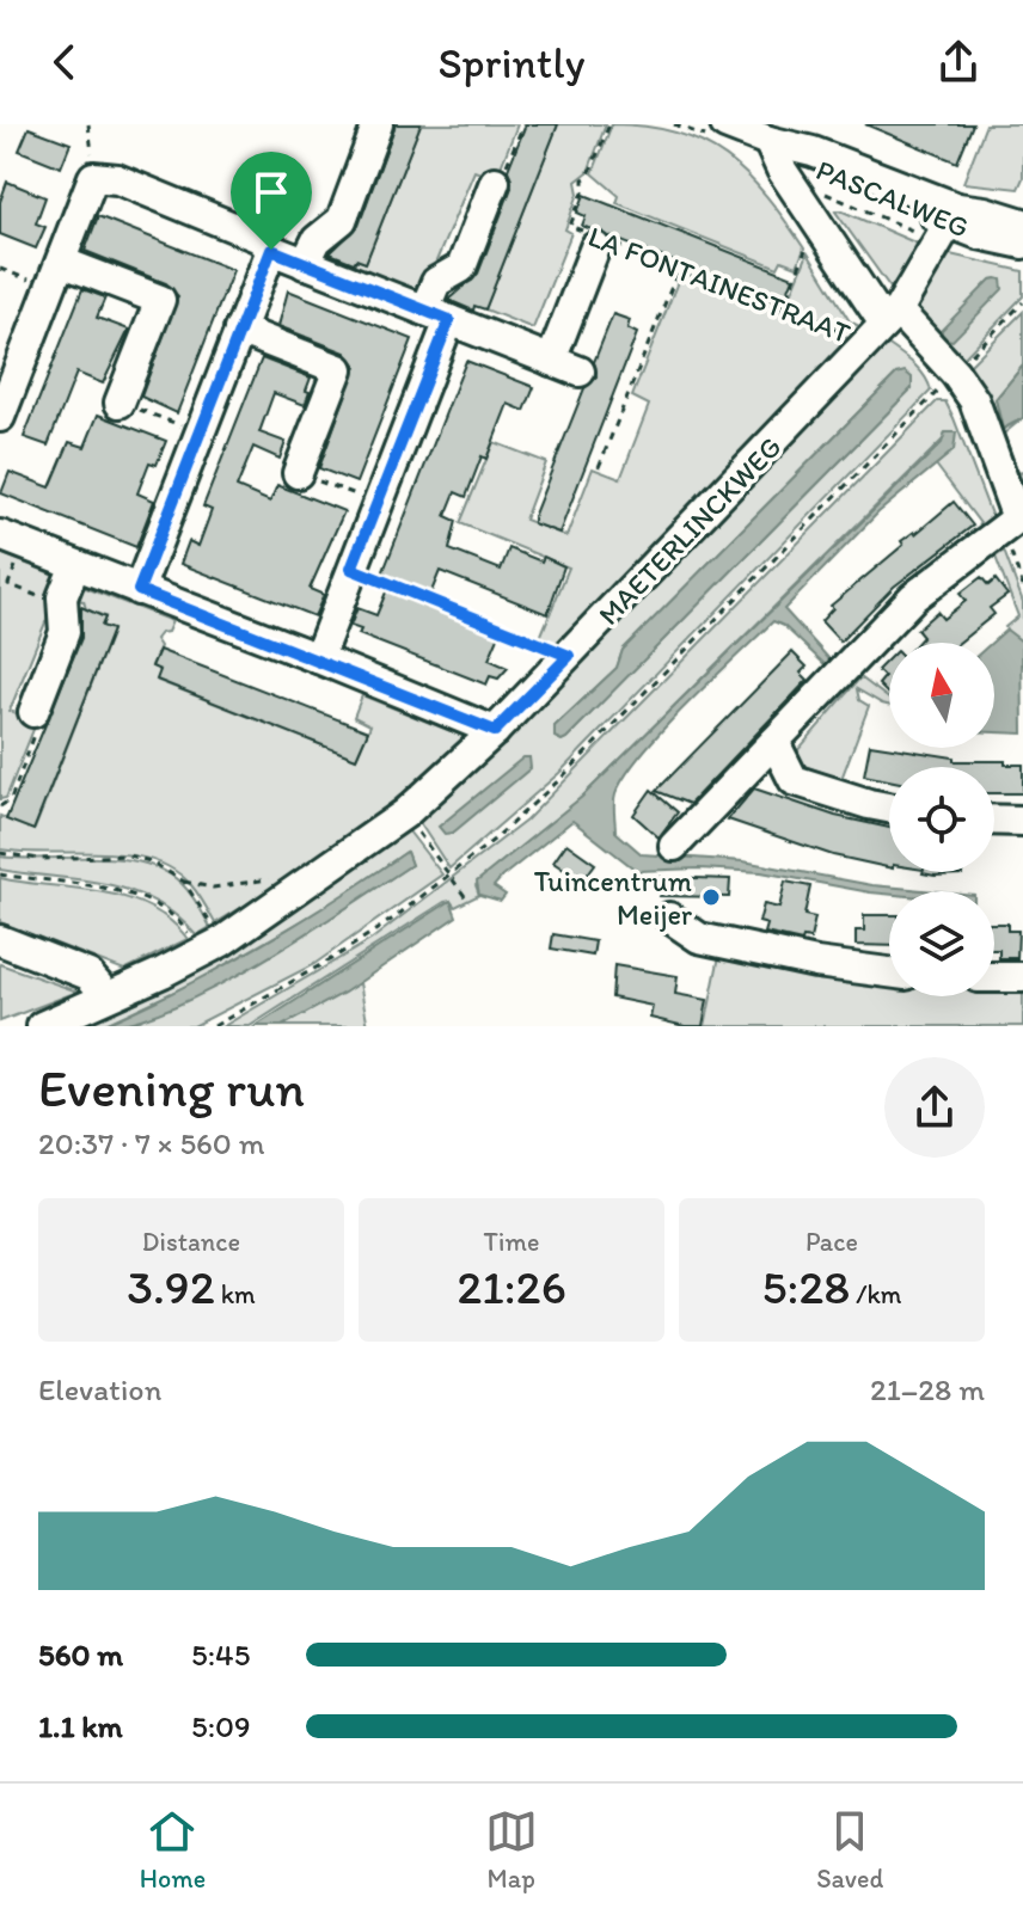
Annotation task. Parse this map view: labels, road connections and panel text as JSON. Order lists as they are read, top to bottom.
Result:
{
  "streets": {
    "street": ["PASCALWEG", "LA FONTAINESTRAAT", "MAETERLINCKWEG"]
  },
  "crossings": [
    ["PASCALWEG", "LA FONTAINESTRAAT"],
    ["PASCALWEG", "MAETERLINCKWEG"],
    ["LA FONTAINESTRAAT", "MAETERLINCKWEG"]
  ],
  "places": ["Tuincentrum Meijer"],
  "north": "top",
  "page": {
    "header": "Sprintly",
    "heading": ["Evening run", "20:37 · 7 × 560 m"],
    "stats": [
      ["Distance", "3.92 km"],
      ["Time", "21:26"],
      ["Pace", "5:28 /km"]
    ],
    "chart": ["Elevation", "21–28 m"],
    "list": [
      {
        "name": "560 m",
        "note": "5:45"
      },
      {
        "name": "1.1 km",
        "note": "5:09"
      }
    ],
    "tabs": ["Home", "Map", "Saved"]
  }
}
